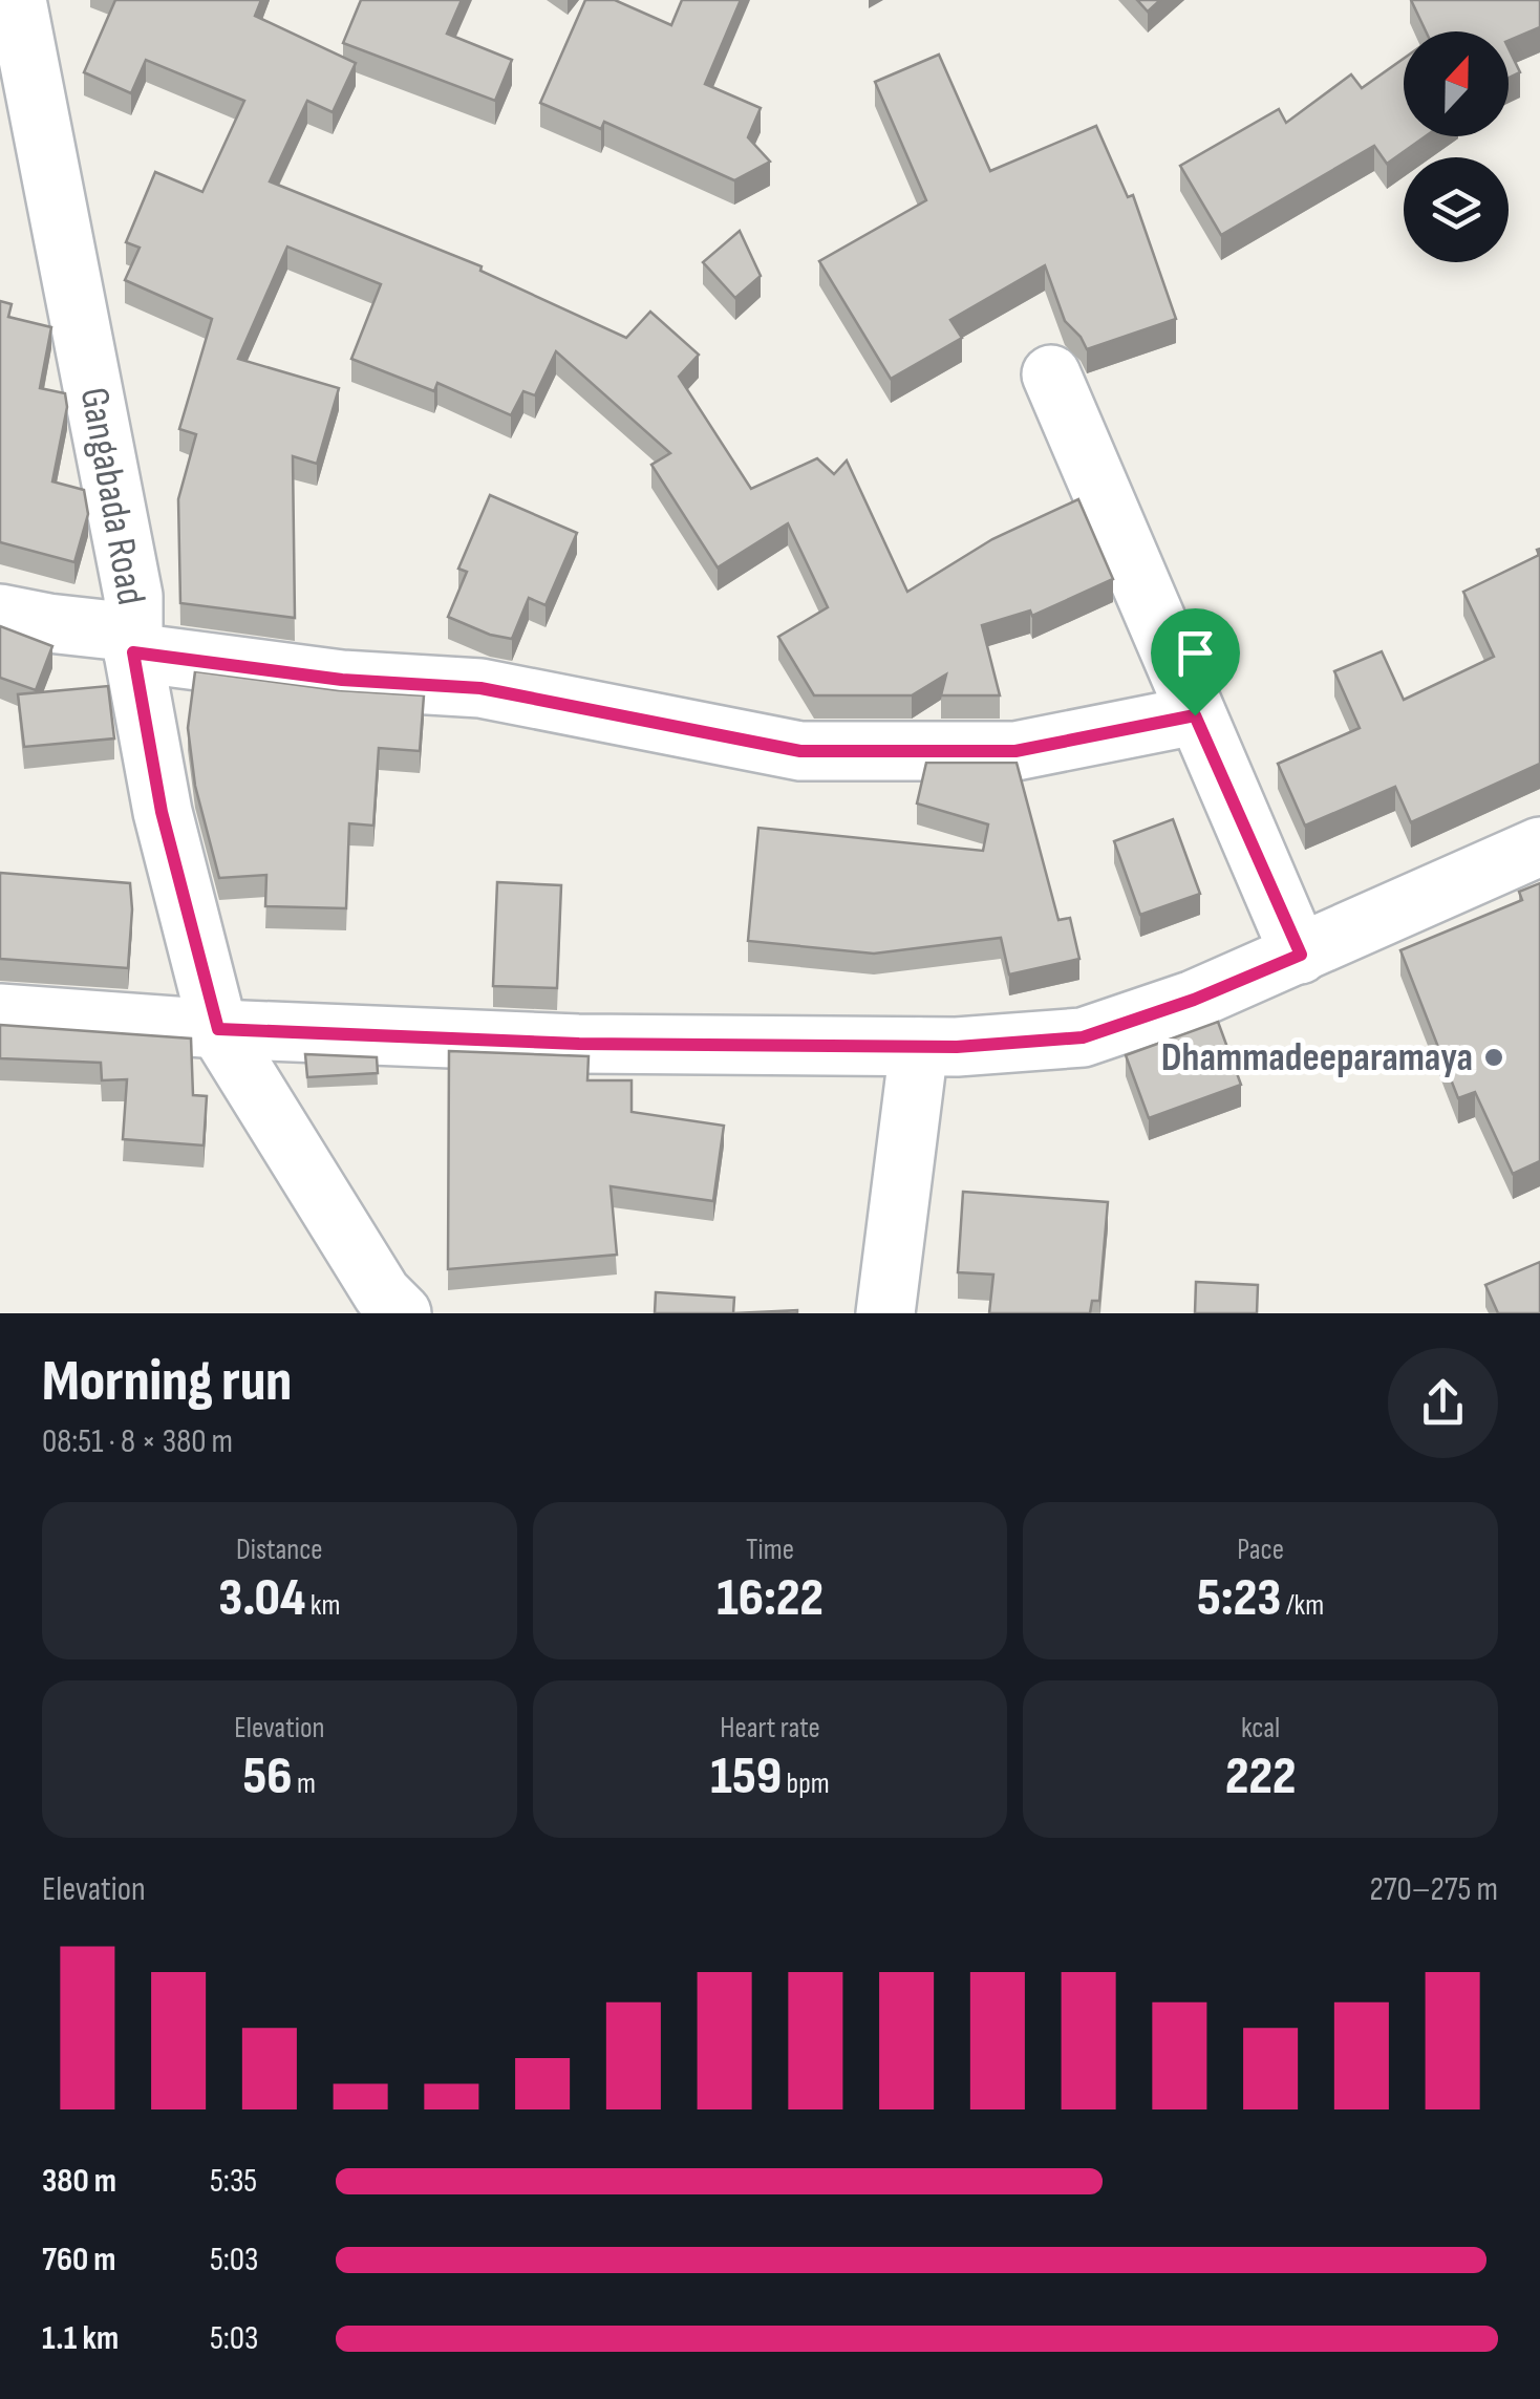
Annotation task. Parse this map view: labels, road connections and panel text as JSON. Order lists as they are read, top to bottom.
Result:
{
  "streets": {
    "street": ["Gangabada Road"]
  },
  "places": ["Dhammadeeparamaya"],
  "north": "top",
  "page": {
    "heading": ["Morning run", "08:51 · 8 × 380 m"],
    "stats": [
      ["Distance", "3.04 km"],
      ["Time", "16:22"],
      ["Pace", "5:23 /km"],
      ["Elevation", "56 m"],
      ["Heart rate", "159 bpm"],
      ["kcal", "222"]
    ],
    "chart": ["Elevation", "270–275 m"],
    "list": [
      {
        "name": "380 m",
        "note": "5:35"
      },
      {
        "name": "760 m",
        "note": "5:03"
      },
      {
        "name": "1.1 km",
        "note": "5:03"
      }
    ]
  }
}
